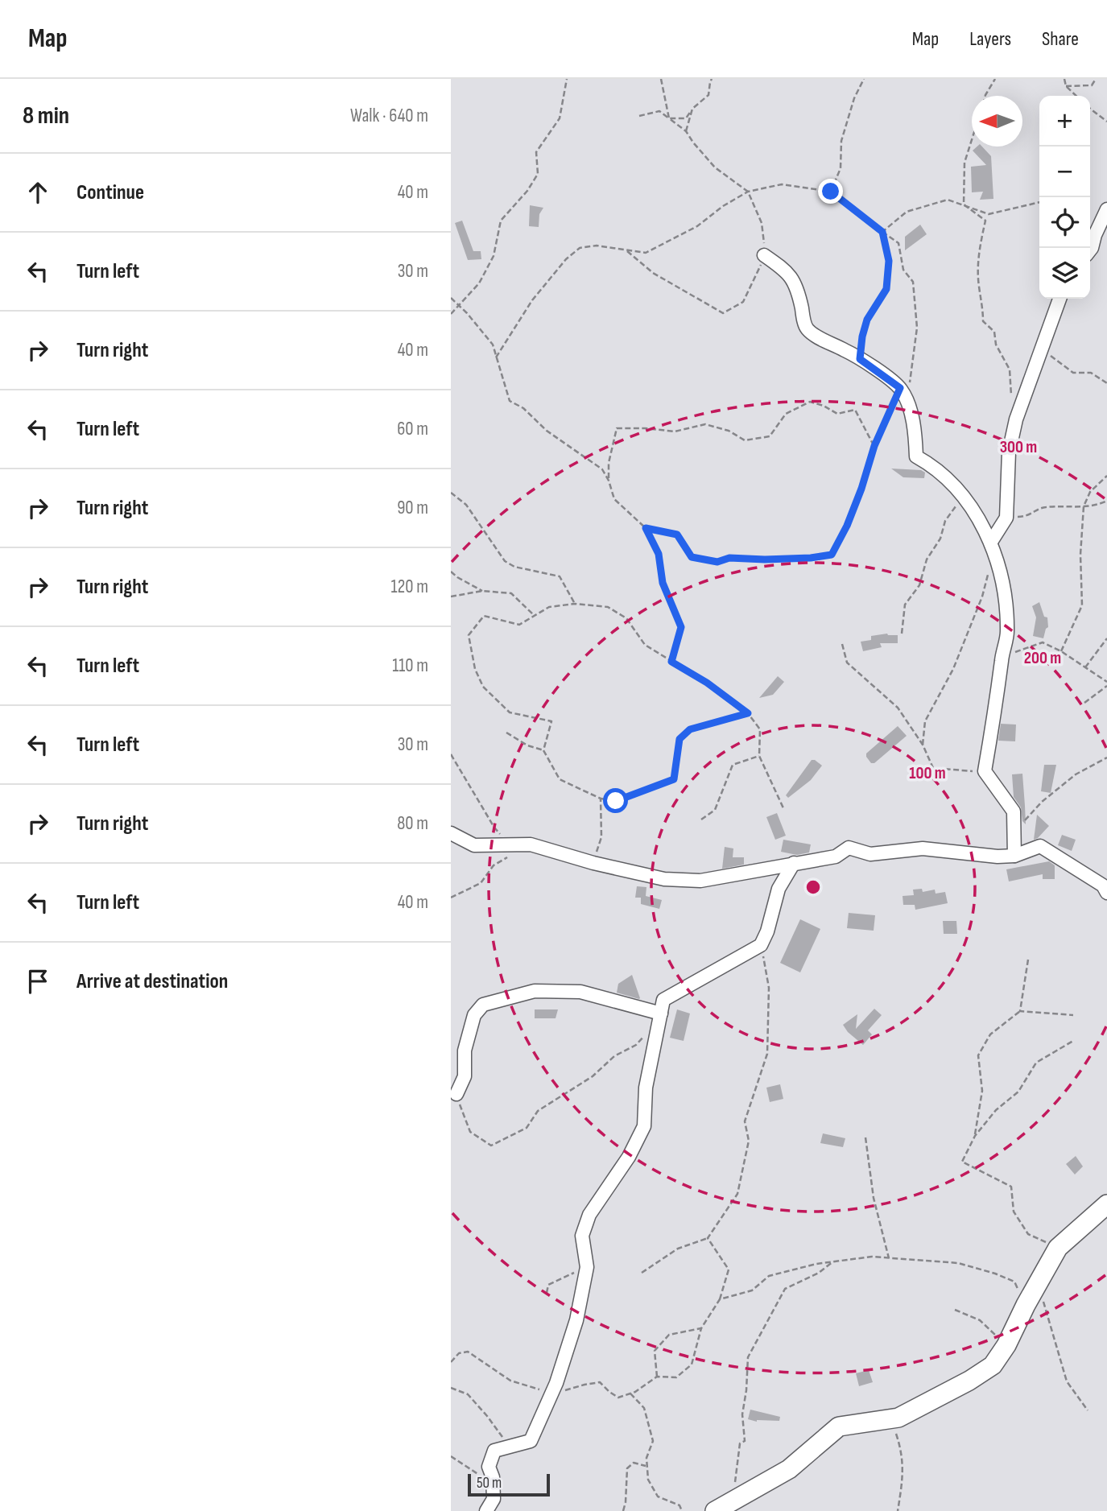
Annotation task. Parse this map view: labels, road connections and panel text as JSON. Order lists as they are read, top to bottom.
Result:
{
  "scale_bar": "50 m",
  "north": "left",
  "page": {
    "header": "Map",
    "nav": ["Map", "Layers", "Share"],
    "heading": ["8 min", "Walk · 640 m"],
    "map_buttons": ["+", "−"],
    "list": [
      ["Continue", "40 m"],
      ["Turn left", "30 m"],
      ["Turn right", "40 m"],
      ["Turn left", "60 m"],
      ["Turn right", "90 m"],
      ["Turn right", "120 m"],
      ["Turn left", "110 m"],
      ["Turn left", "30 m"],
      ["Turn right", "80 m"],
      ["Turn left", "40 m"],
      "Arrive at destination"
    ],
    "scale": "50 m"
  },
  "rings": ["300 m", "200 m", "100 m"]
}
